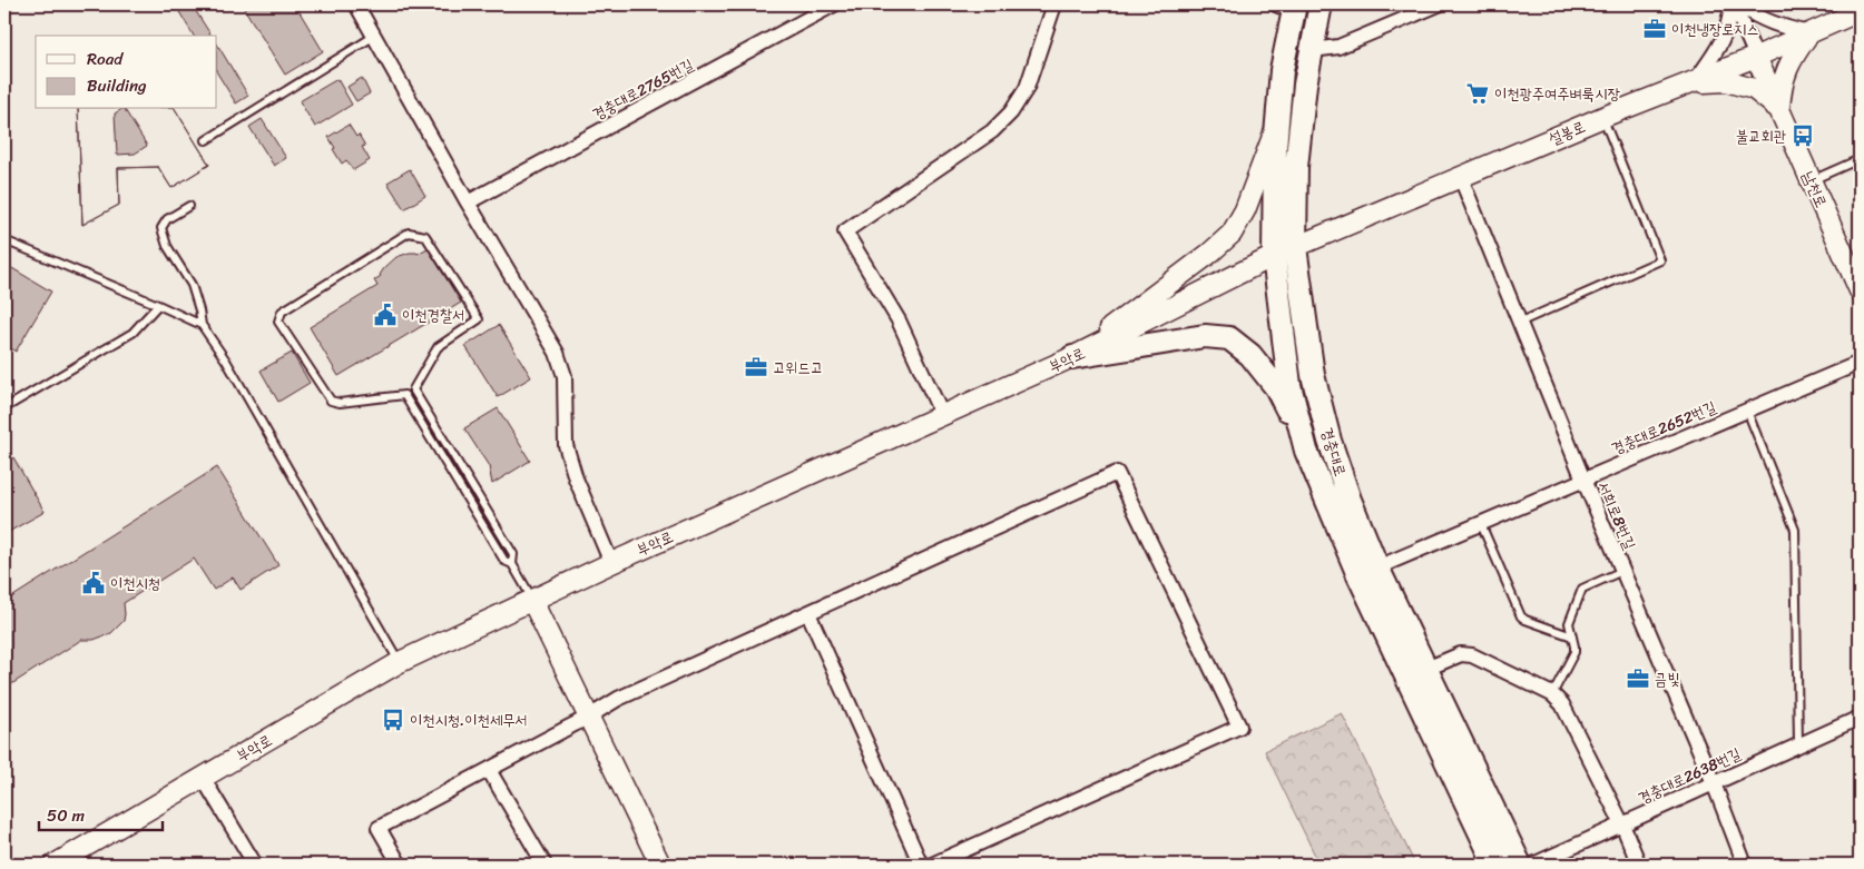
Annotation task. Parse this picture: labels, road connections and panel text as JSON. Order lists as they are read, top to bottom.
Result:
{
  "streets": {
    "main road": ["경충대로"],
    "street": [
      "경충대로2765번길",
      "설봉로",
      "남천로",
      "부악로",
      "경충대로2652번길",
      "서희로8번길",
      "경충대로2638번길"
    ]
  },
  "crossings": [
    ["설봉로", "남천로"],
    ["설봉로", "부악로"],
    ["설봉로", "경충대로"],
    ["설봉로", "서희로8번길"],
    ["부악로", "경충대로"],
    ["경충대로2652번길", "경충대로"],
    ["경충대로2652번길", "서희로8번길"],
    ["서희로8번길", "경충대로2638번길"]
  ],
  "places": {
    "office": ["이천냉장로지스", "고위드고", "금빛"],
    "supermarket": ["이천광주여주벼룩시장"],
    "bus stop": ["불교회관", "이천시청.이천세무서"],
    "public building": ["이천경찰서", "이천시청"]
  },
  "legend": ["Road", "Building"],
  "scale_bar": "50 m"
}
